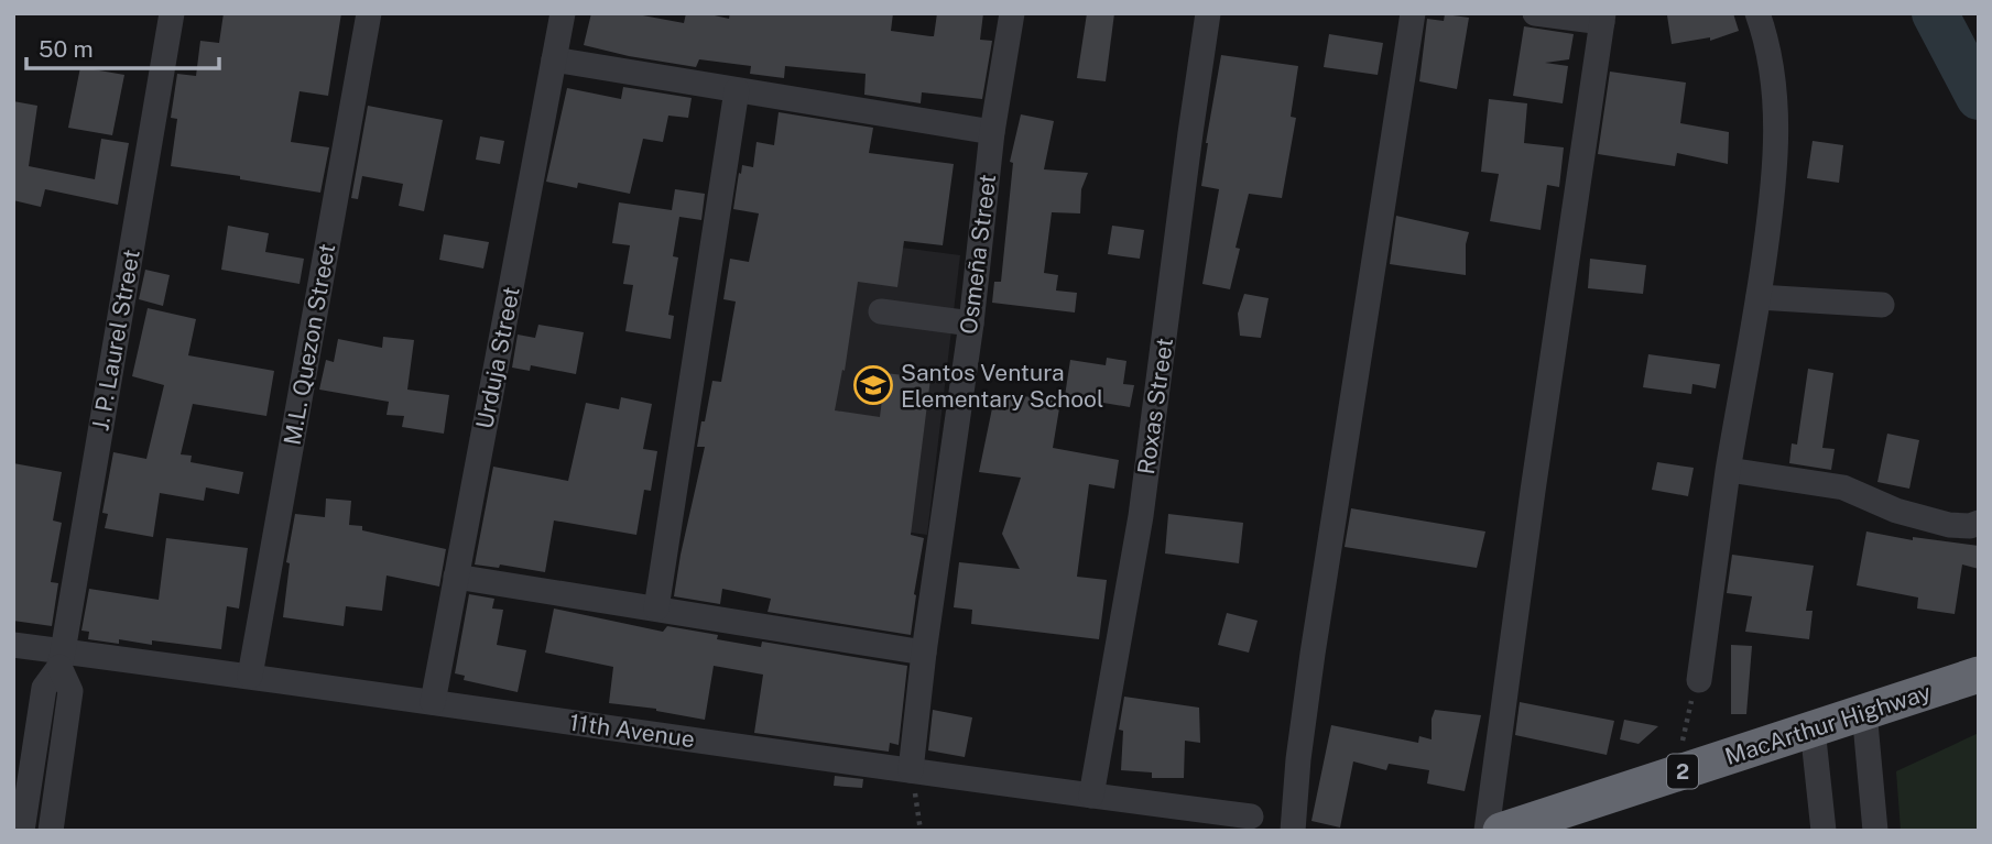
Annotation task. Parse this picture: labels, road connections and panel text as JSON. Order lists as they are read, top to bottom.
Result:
{
  "streets": {
    "highway": ["MacArthur Highway", "2"],
    "street": [
      "Osmeña Street",
      "J. P. Laurel Street",
      "M.L. Quezon Street",
      "Urduja Street",
      "Roxas Street",
      "11th Avenue"
    ]
  },
  "crossings": [
    ["Osmeña Street", "11th Avenue"],
    ["J. P. Laurel Street", "11th Avenue"],
    ["M.L. Quezon Street", "11th Avenue"],
    ["Urduja Street", "11th Avenue"],
    ["Roxas Street", "11th Avenue"]
  ],
  "places": {
    "school or university": ["Santos Ventura Elementary School"]
  },
  "scale_bar": "50 m"
}
